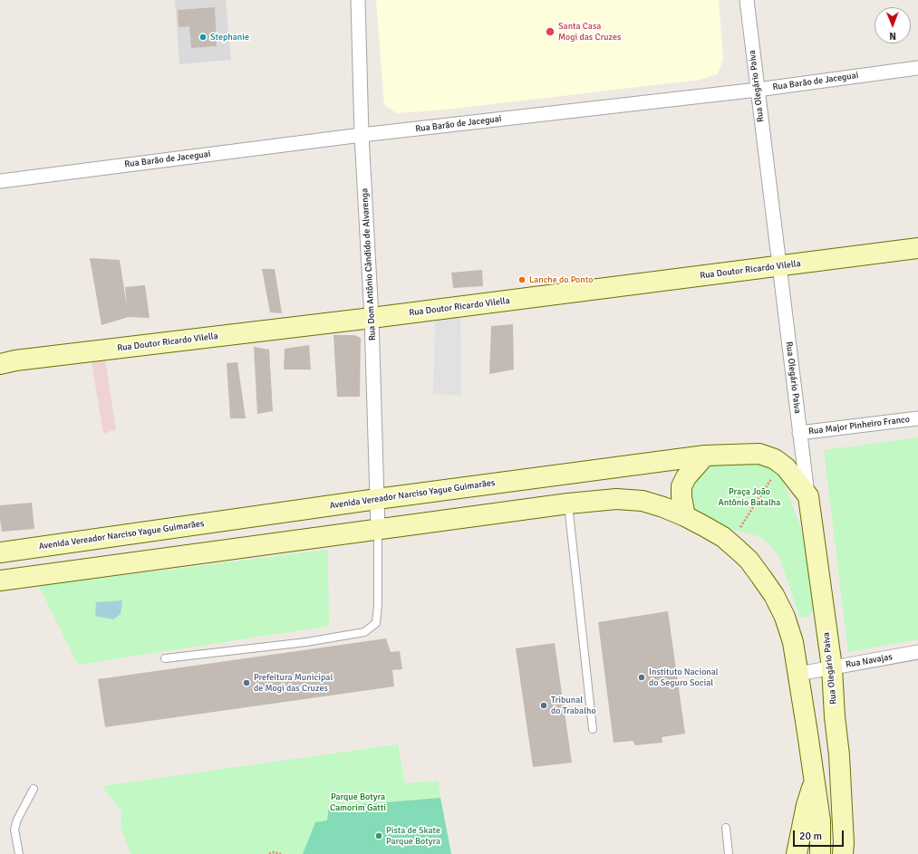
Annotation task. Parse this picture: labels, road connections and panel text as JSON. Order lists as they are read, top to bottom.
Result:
{
  "streets": {
    "main road": ["Rua Olegário Paiva", "Rua Doutor Ricardo Vilella", "Avenida Vereador Narciso Yague Guimarães"],
    "street": [
      "Rua Barão de Jaceguai",
      "Rua Dom Antônio Cândido de Alvarenga",
      "Rua Major Pinheiro Franco",
      "Rua Navajas"
    ]
  },
  "crossings": [
    ["Rua Barão de Jaceguai", "Rua Olegário Paiva"],
    ["Rua Barão de Jaceguai", "Rua Dom Antônio Cândido de Alvarenga"],
    ["Rua Olegário Paiva", "Rua Doutor Ricardo Vilella"],
    ["Rua Olegário Paiva", "Rua Major Pinheiro Franco"],
    ["Rua Olegário Paiva", "Avenida Vereador Narciso Yague Guimarães"],
    ["Rua Olegário Paiva", "Rua Navajas"],
    ["Rua Dom Antônio Cândido de Alvarenga", "Rua Doutor Ricardo Vilella"],
    ["Rua Dom Antônio Cândido de Alvarenga", "Avenida Vereador Narciso Yague Guimarães"]
  ],
  "parks": ["Praça João Antônio Batalha", "Parque Botyra Camorim Gatti"],
  "places": [
    "Santa Casa Mogi das Cruzes",
    "Stephanie",
    "Lanche do Ponto",
    "Instituto Nacional do Seguro Social",
    "Prefeitura Municipal de Mogi das Cruzes",
    "Tribunal do Trabalho",
    "Pista de Skate Parque Botyra"
  ],
  "scale_bar": "20 m",
  "north": "bottom"
}
